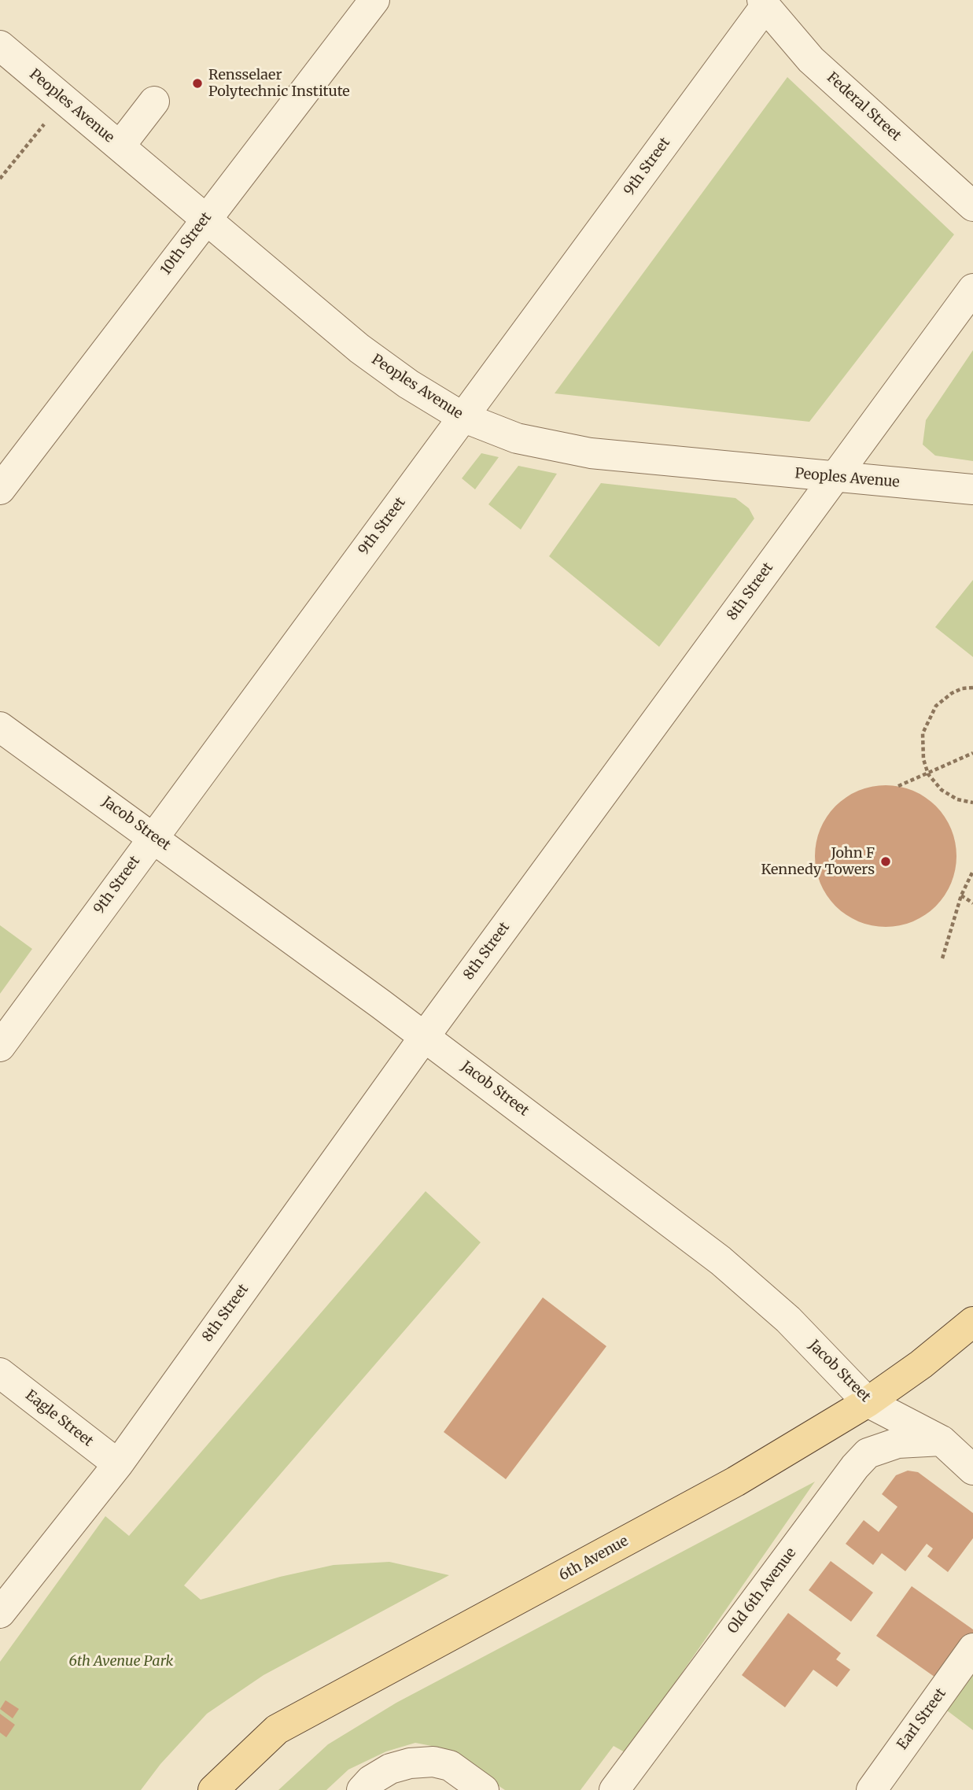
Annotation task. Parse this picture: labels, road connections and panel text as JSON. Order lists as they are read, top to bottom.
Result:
{
  "streets": {
    "main road": ["6th Avenue"],
    "street": [
      "Peoples Avenue",
      "Federal Street",
      "9th Street",
      "10th Street",
      "8th Street",
      "Jacob Street",
      "Eagle Street",
      "Old 6th Avenue",
      "Earl Street"
    ]
  },
  "crossings": [
    ["Peoples Avenue", "9th Street"],
    ["Peoples Avenue", "10th Street"],
    ["Peoples Avenue", "8th Street"],
    ["Federal Street", "9th Street"],
    ["9th Street", "Jacob Street"],
    ["8th Street", "Jacob Street"],
    ["8th Street", "Eagle Street"],
    ["Jacob Street", "6th Avenue"]
  ],
  "parks": ["6th Avenue Park"],
  "places": ["Rensselaer Polytechnic Institute", "John F Kennedy Towers"]
}
